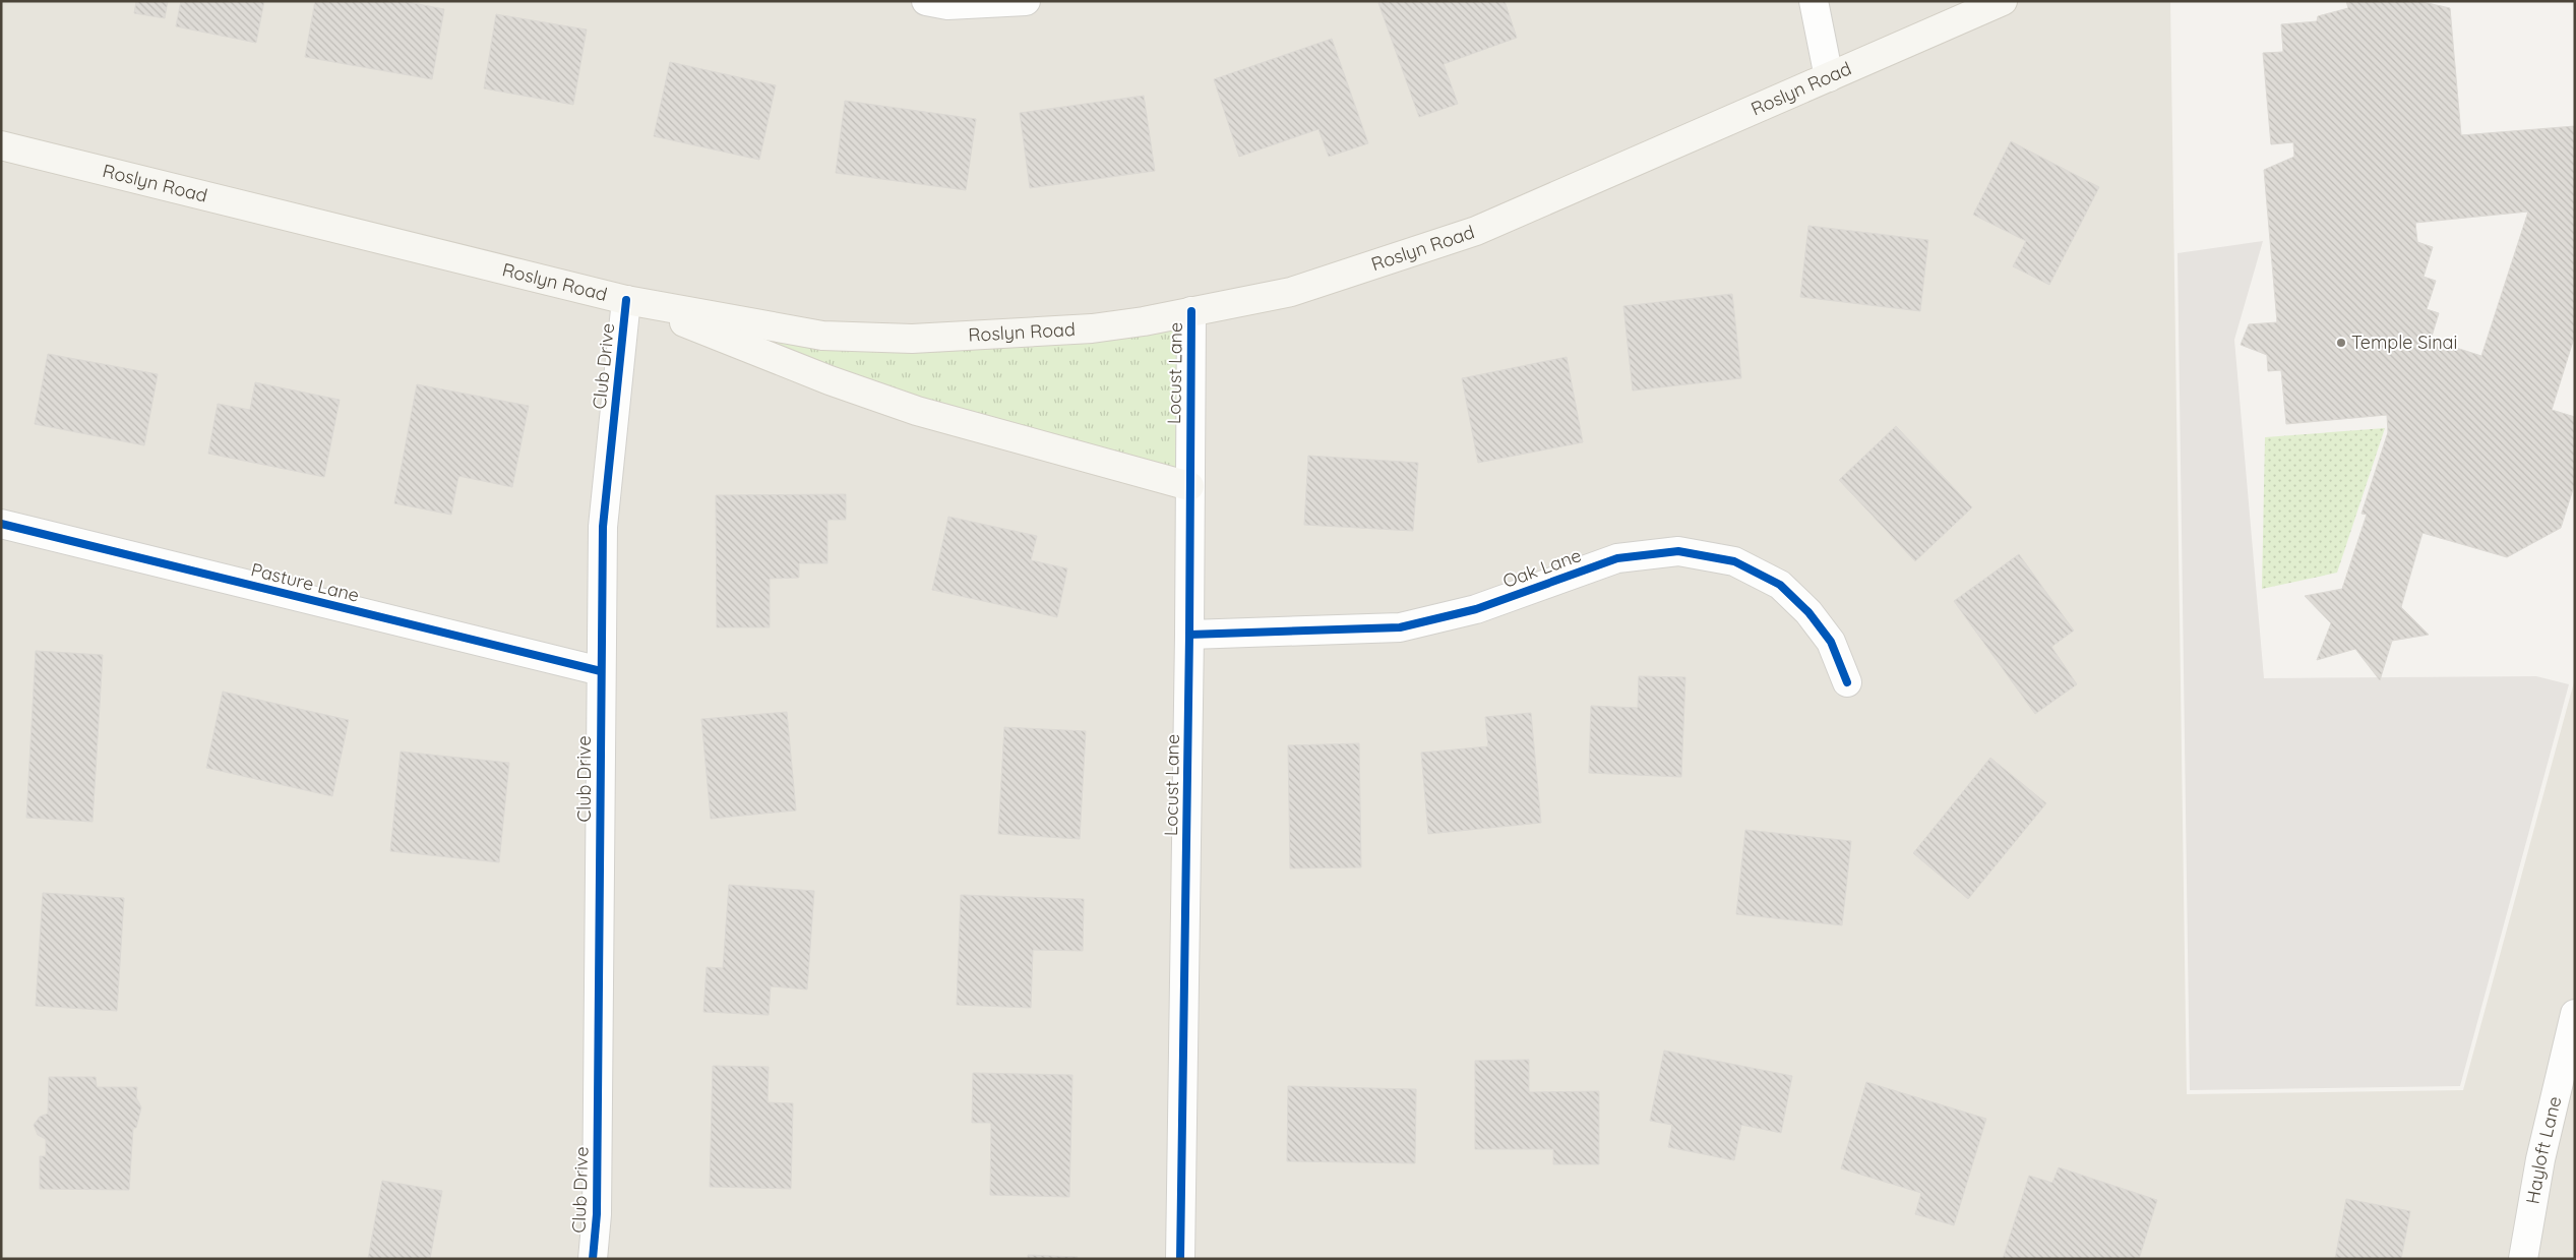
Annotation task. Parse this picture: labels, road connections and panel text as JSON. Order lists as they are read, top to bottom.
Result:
{
  "streets": {
    "main road": ["Roslyn Road"],
    "street": [
      "Club Drive",
      "Locust Lane",
      "Oak Lane",
      "Pasture Lane",
      "Hayloft Lane"
    ]
  },
  "crossings": [
    ["Roslyn Road", "Club Drive"],
    ["Roslyn Road", "Locust Lane"],
    ["Club Drive", "Pasture Lane"],
    ["Locust Lane", "Oak Lane"]
  ],
  "places": ["Temple Sinai"]
}
